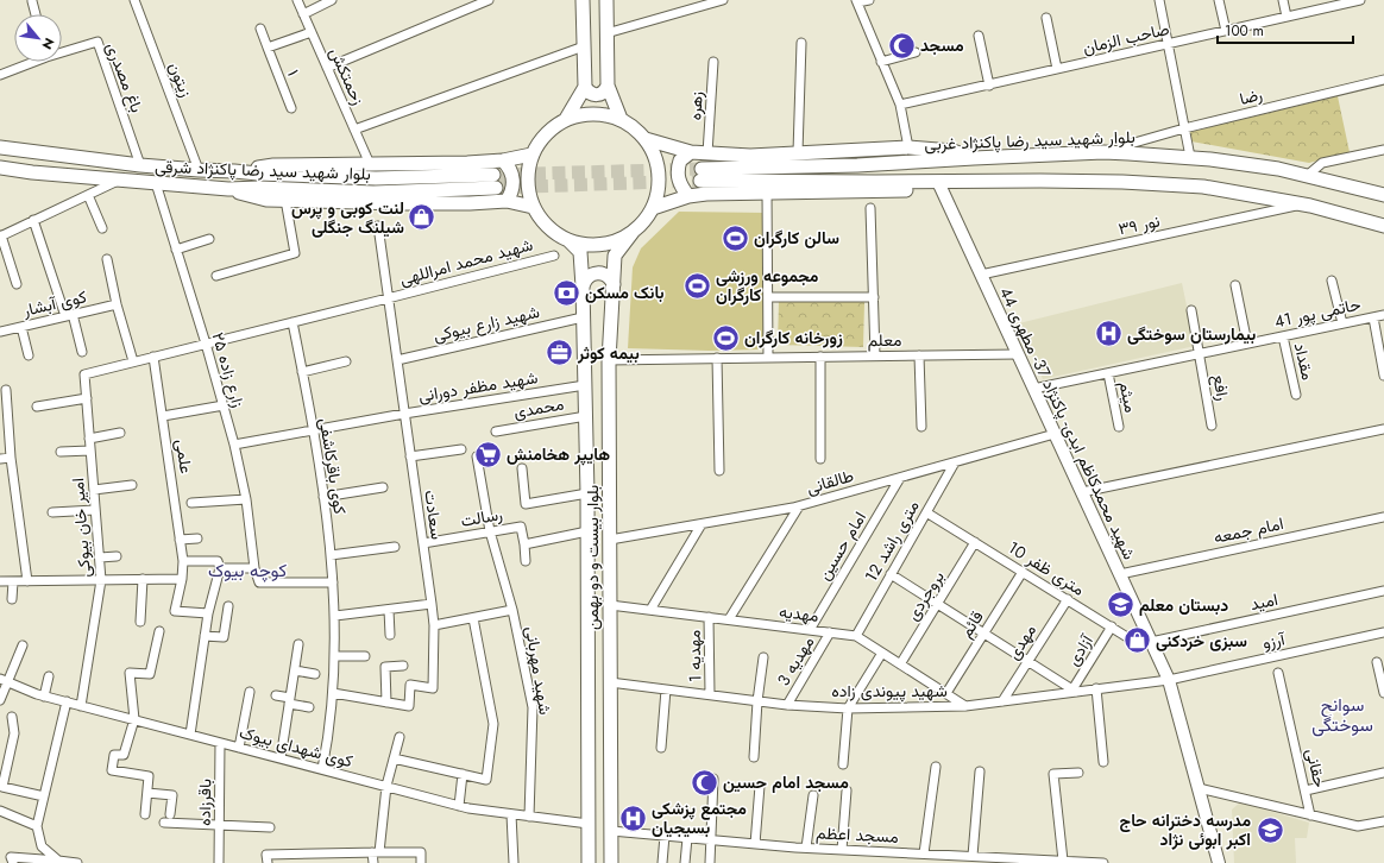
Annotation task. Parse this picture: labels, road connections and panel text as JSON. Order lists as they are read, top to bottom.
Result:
{
  "streets": {
    "main road": ["بلوار شهید سید رضا پاکنژاد غربی", "بلوار شهید سید رضا پاکنژاد شرقی", "بلوار بیست و دو بهمن"],
    "street": [
      "صاحب الزمان",
      "۱",
      "زحمتکش",
      "باغ مصدری",
      "زیتون",
      "رضا",
      "زهره",
      "نور ۳۹",
      "شهید محمد امراللهی",
      "کوی آبشار",
      "حاتمی پور 41",
      "شهید زارع بیوکی",
      "معلم",
      "مقداد",
      "زارع زاده ۲۵",
      "شهید مظفر دورانی",
      "رافع",
      "میثم",
      "محمدی",
      "شهید محمدکاظم ابدی- پاکنژاد 37- مطهری 44",
      "علمی",
      "کوی باقرکاشفی",
      "طالقانی",
      "سعادت",
      "رسالت",
      "امیر خان بیوکی",
      "امام جمعه",
      "12 متری راشد",
      "امام حسین",
      "10 متری ظفر",
      "بروجردی",
      "امید",
      "مهدیه",
      "قائم",
      "آرزو",
      "مهدی",
      "آزادی",
      "مهدیه 1",
      "مهدیه 3",
      "شهید مهربانی",
      "شهید پیوندی زاده",
      "کوی شهدای بیوک",
      "حقانی",
      "باقرزاده",
      "مسجد اعظم"
    ]
  },
  "crossings": [
    ["باغ مصدری", "بلوار شهید سید رضا پاکنژاد شرقی"],
    ["زیتون", "بلوار شهید سید رضا پاکنژاد شرقی"],
    ["بلوار شهید سید رضا پاکنژاد غربی", "شهید محمدکاظم ابدی- پاکنژاد 37- مطهری 44"],
    ["بلوار شهید سید رضا پاکنژاد شرقی", "زارع زاده ۲۵"],
    ["نور ۳۹", "شهید محمدکاظم ابدی- پاکنژاد 37- مطهری 44"],
    ["شهید محمد امراللهی", "زارع زاده ۲۵"],
    ["شهید محمد امراللهی", "علمی"],
    ["شهید محمد امراللهی", "کوی باقرکاشفی"],
    ["شهید محمد امراللهی", "سعادت"],
    ["شهید محمد امراللهی", "امیر خان بیوکی"],
    ["حاتمی پور 41", "مقداد"],
    ["حاتمی پور 41", "رافع"],
    ["حاتمی پور 41", "میثم"],
    ["حاتمی پور 41", "شهید محمدکاظم ابدی- پاکنژاد 37- مطهری 44"],
    ["شهید زارع بیوکی", "سعادت"],
    ["شهید زارع بیوکی", "بلوار بیست و دو بهمن"],
    ["معلم", "شهید محمدکاظم ابدی- پاکنژاد 37- مطهری 44"],
    ["معلم", "بلوار بیست و دو بهمن"],
    ["زارع زاده ۲۵", "شهید مظفر دورانی"],
    ["شهید مظفر دورانی", "کوی باقرکاشفی"],
    ["شهید مظفر دورانی", "سعادت"],
    ["شهید مظفر دورانی", "بلوار بیست و دو بهمن"],
    ["محمدی", "بلوار بیست و دو بهمن"],
    ["شهید محمدکاظم ابدی- پاکنژاد 37- مطهری 44", "طالقانی"],
    ["شهید محمدکاظم ابدی- پاکنژاد 37- مطهری 44", "امام جمعه"],
    ["شهید محمدکاظم ابدی- پاکنژاد 37- مطهری 44", "10 متری ظفر"],
    ["شهید محمدکاظم ابدی- پاکنژاد 37- مطهری 44", "امید"],
    ["شهید محمدکاظم ابدی- پاکنژاد 37- مطهری 44", "آرزو"],
    ["شهید محمدکاظم ابدی- پاکنژاد 37- مطهری 44", "شهید پیوندی زاده"],
    ["کوی باقرکاشفی", "سعادت"],
    ["کوی باقرکاشفی", "کوی شهدای بیوک"],
    ["طالقانی", "12 متری راشد"],
    ["طالقانی", "امام حسین"],
    ["طالقانی", "بلوار بیست و دو بهمن"],
    ["سعادت", "رسالت"],
    ["رسالت", "شهید مهربانی"],
    ["امیر خان بیوکی", "کوی شهدای بیوک"],
    ["12 متری راشد", "10 متری ظفر"],
    ["12 متری راشد", "مهدیه"],
    ["امام حسین", "مهدیه"],
    ["بلوار بیست و دو بهمن", "مهدیه"],
    ["بلوار بیست و دو بهمن", "شهید پیوندی زاده"],
    ["بلوار بیست و دو بهمن", "کوی شهدای بیوک"],
    ["بلوار بیست و دو بهمن", "مسجد اعظم"],
    ["10 متری ظفر", "بروجردی"],
    ["10 متری ظفر", "امید"],
    ["10 متری ظفر", "قائم"],
    ["10 متری ظفر", "مهدی"],
    ["10 متری ظفر", "آزادی"],
    ["بروجردی", "مهدیه"],
    ["مهدیه", "قائم"],
    ["مهدیه", "مهدیه 1"],
    ["مهدیه", "مهدیه 3"],
    ["مهدیه", "شهید پیوندی زاده"],
    ["آرزو", "شهید پیوندی زاده"],
    ["مهدی", "شهید پیوندی زاده"],
    ["آزادی", "شهید پیوندی زاده"],
    ["مهدیه 1", "شهید پیوندی زاده"],
    ["مهدیه 3", "شهید پیوندی زاده"],
    ["شهید مهربانی", "کوی شهدای بیوک"],
    ["کوی شهدای بیوک", "باقرزاده"]
  ],
  "districts": ["کوچه بیوک", "سوانح سوختگی"],
  "places": {
    "mosque": ["مسجد", "مسجد امام حسین"],
    "shop": ["لنت کوبی و پرس شیلنگ‌ جنگلی", "سبزی خردکنی"],
    "sports": ["سالن کارگران", "مجموعه ورزشی کارگران", "زورخانه کارگران"],
    "bank": ["بانک مسکن"],
    "hospital": ["بیمارستان سوختگی", "مجتمع پزشکی بسیجیان"],
    "office": ["بیمه کوثر"],
    "supermarket": ["هایپر هخامنش"],
    "school or university": ["دبستان معلم", "مدرسه دخترانه حاج اکبر ابوئی نژاد"]
  },
  "scale_bar": "100 m",
  "north": "bottom right"
}
